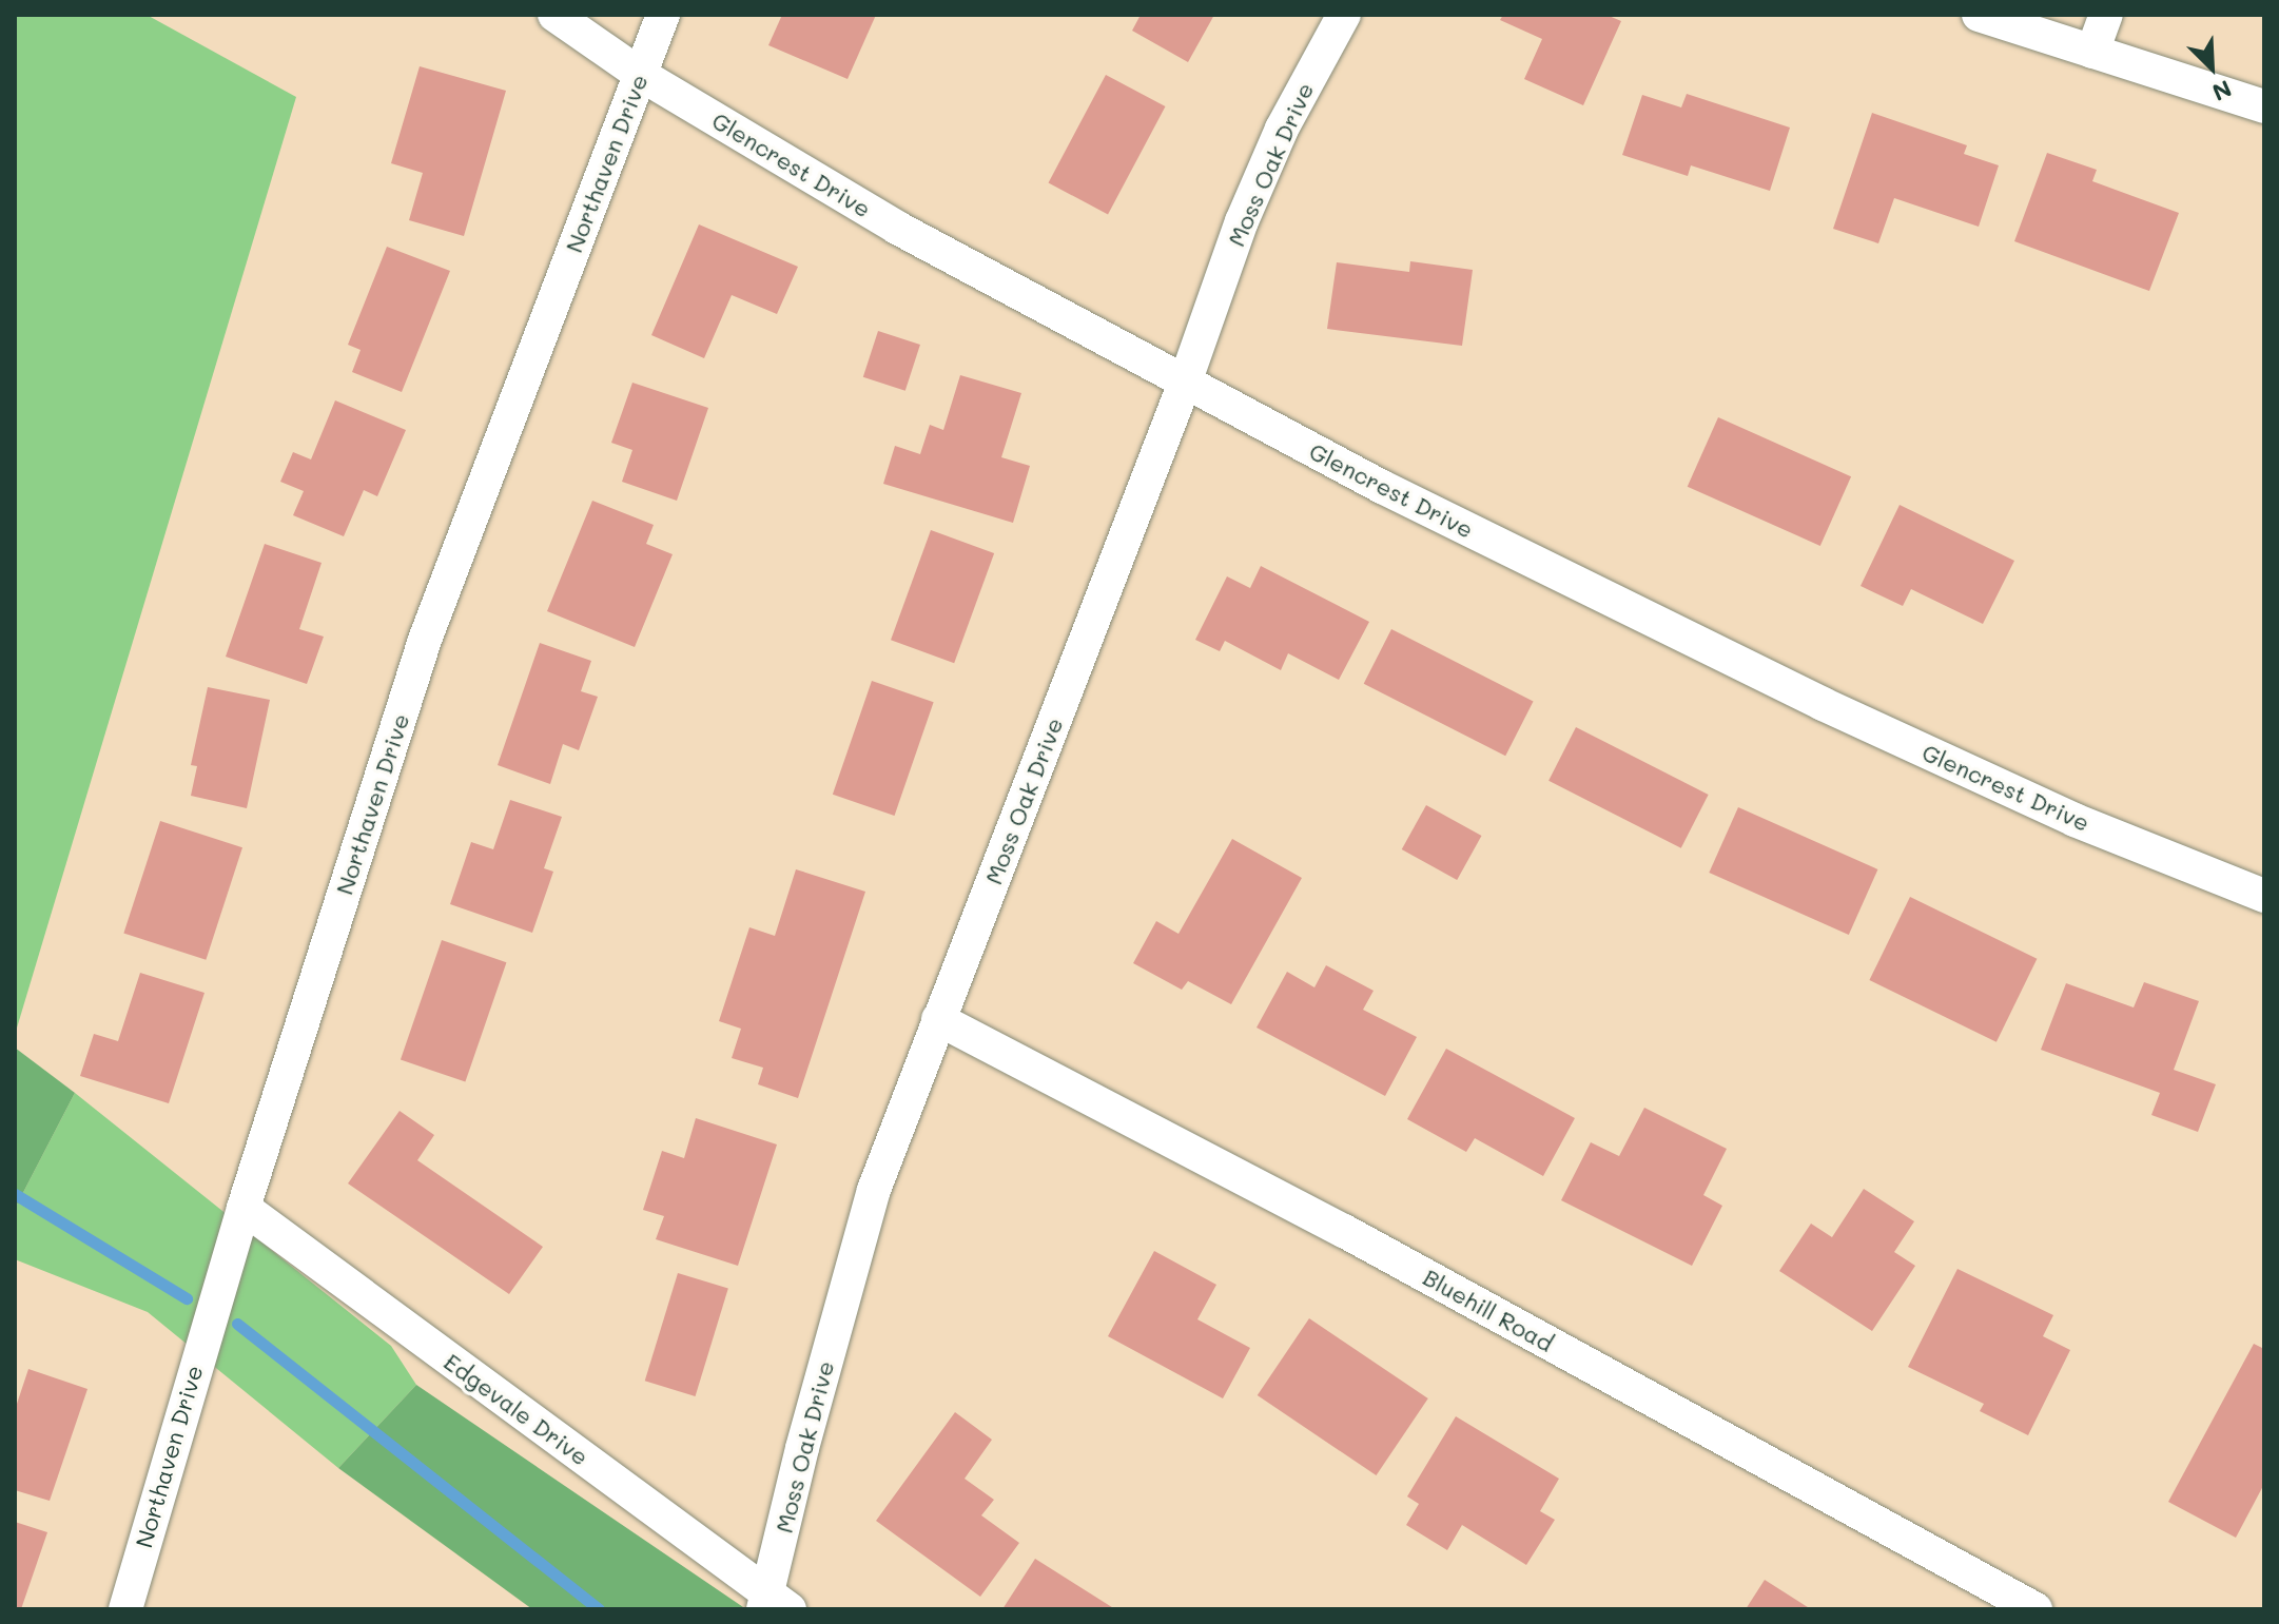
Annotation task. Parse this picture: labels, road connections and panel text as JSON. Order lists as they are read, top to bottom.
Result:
{
  "streets": {
    "street": [
      "Northaven Drive",
      "Glencrest Drive",
      "Moss Oak Drive",
      "Bluehill Road",
      "Edgevale Drive"
    ]
  },
  "crossings": [
    ["Northaven Drive", "Glencrest Drive"],
    ["Northaven Drive", "Edgevale Drive"],
    ["Glencrest Drive", "Moss Oak Drive"],
    ["Moss Oak Drive", "Bluehill Road"],
    ["Moss Oak Drive", "Edgevale Drive"]
  ],
  "north": "bottom right"
}
